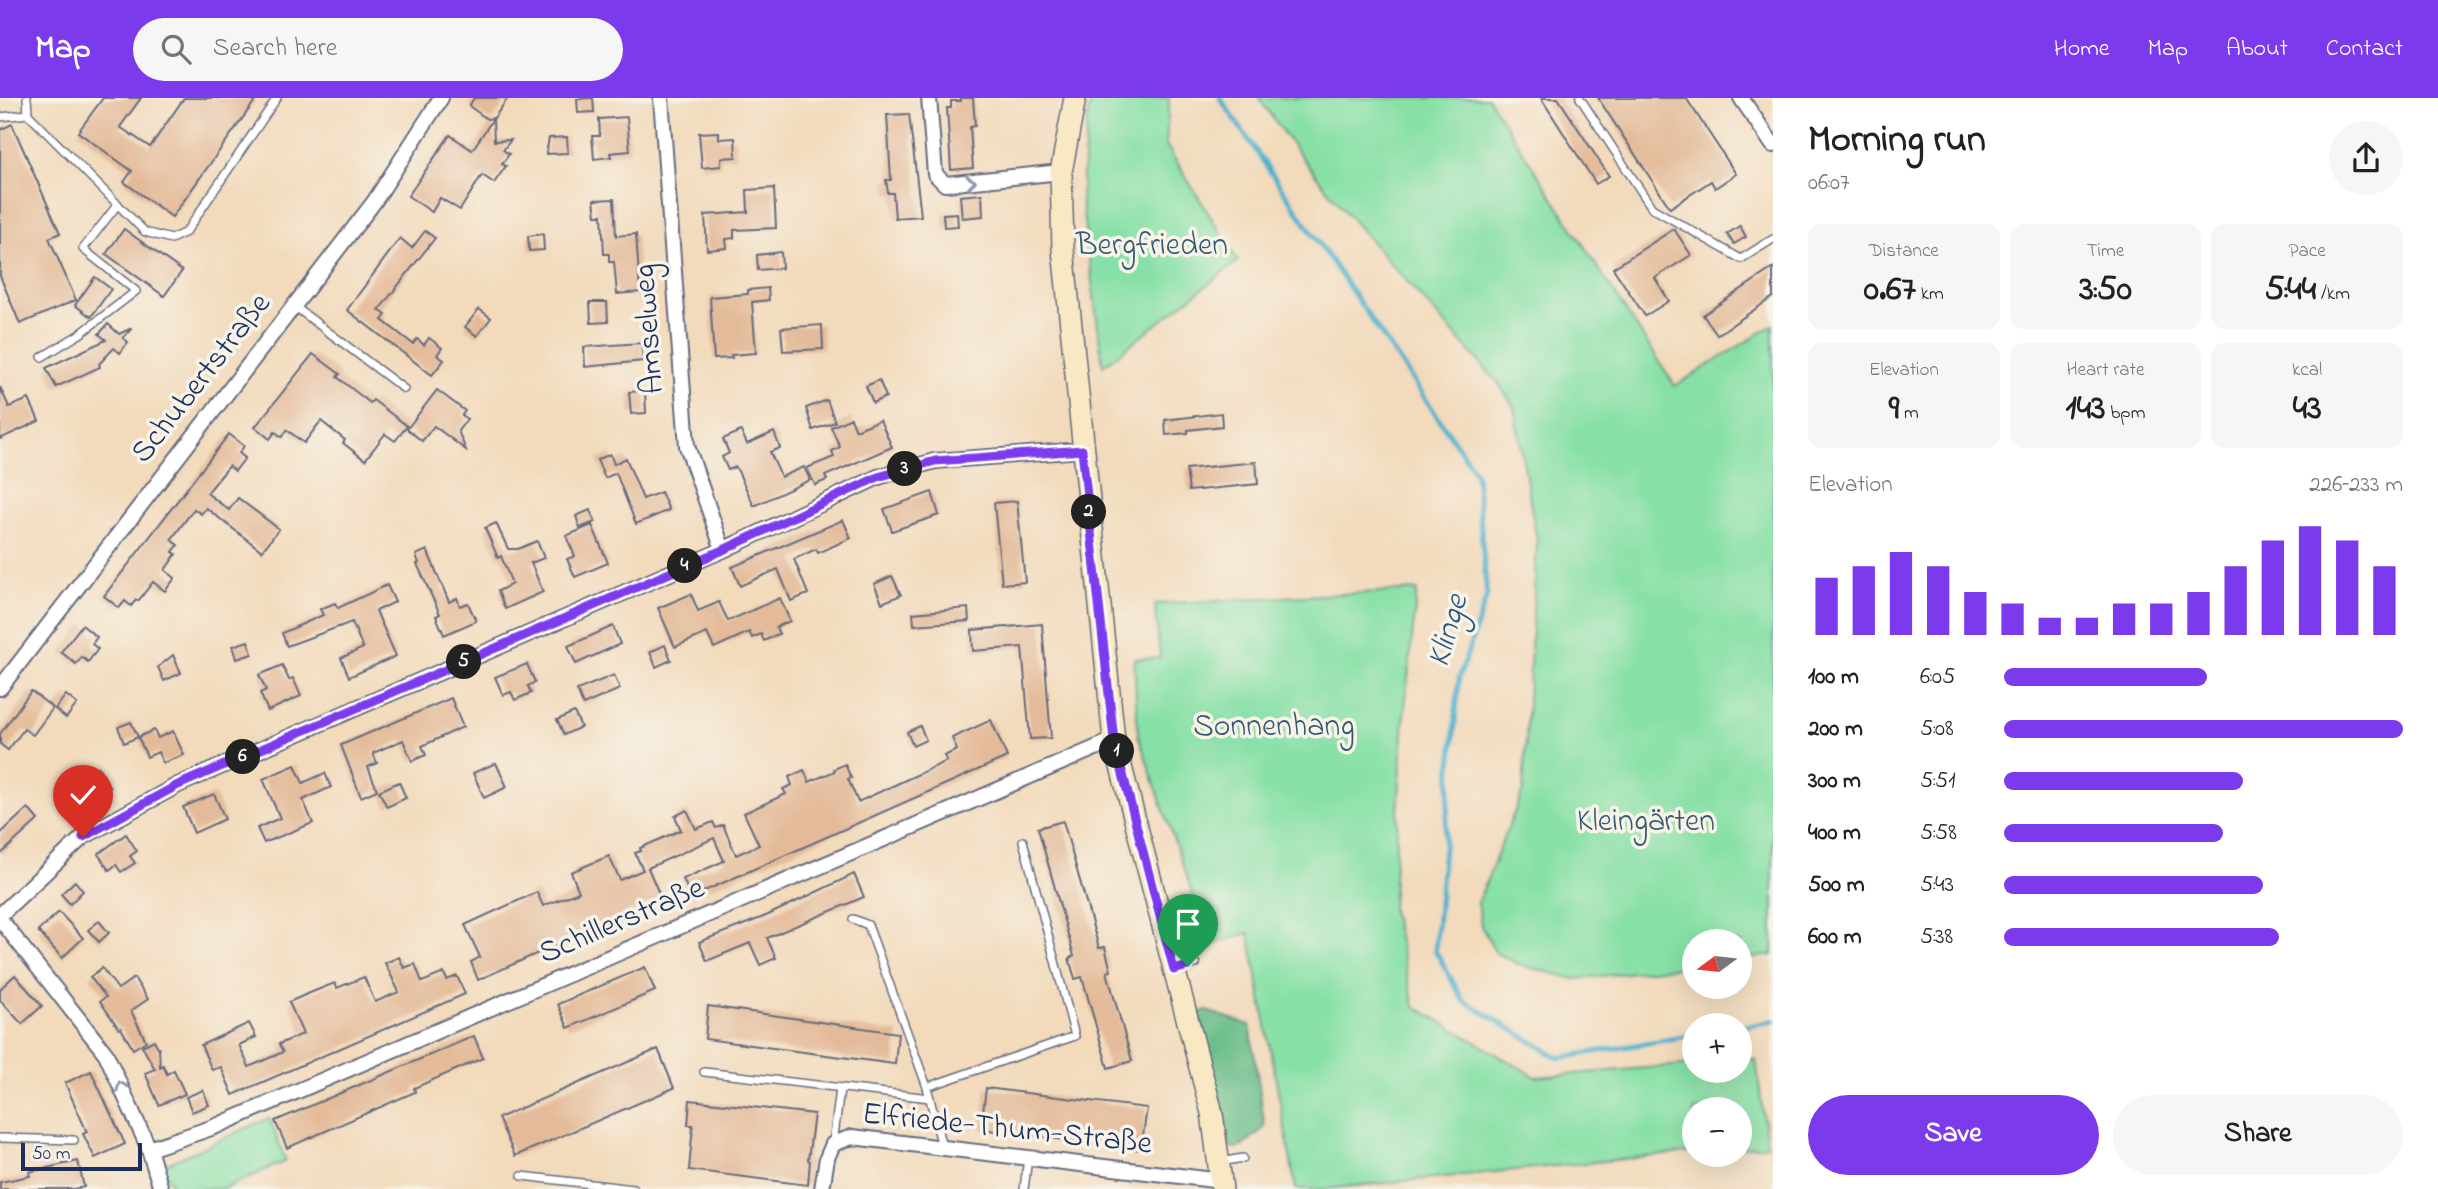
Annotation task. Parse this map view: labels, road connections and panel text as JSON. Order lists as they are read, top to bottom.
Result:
{
  "streets": {
    "street": [
      "Amselweg",
      "Schubertstraße",
      "Schillerstraße",
      "Elfriede-Thum-Straße"
    ]
  },
  "water": ["Klinge"],
  "parks": ["Bergfrieden", "Sonnenhang", "Kleingärten"],
  "scale_bar": "50 m",
  "north": "left",
  "page": {
    "header": "Map",
    "search": "Search here",
    "nav": [
      "Home",
      "Map",
      "About",
      "Contact"
    ],
    "heading": ["Morning run", "06:07"],
    "stats": [
      ["Distance", "0.67 km"],
      ["Time", "3:50"],
      ["Pace", "5:44 /km"],
      ["Elevation", "9 m"],
      ["Heart rate", "143 bpm"],
      ["kcal", "43"]
    ],
    "pins": [
      "3",
      "2",
      "4",
      "5",
      "1",
      "6"
    ],
    "chart": ["Elevation", "226–233 m"],
    "list": [
      {
        "name": "100 m",
        "note": "6:05"
      },
      {
        "name": "200 m",
        "note": "5:08"
      },
      {
        "name": "300 m",
        "note": "5:51"
      },
      {
        "name": "400 m",
        "note": "5:58"
      },
      {
        "name": "500 m",
        "note": "5:43"
      },
      {
        "name": "600 m",
        "note": "5:38"
      }
    ],
    "map_buttons": ["+", "−"],
    "buttons": ["Save", "Share"],
    "scale": "50 m"
  }
}
